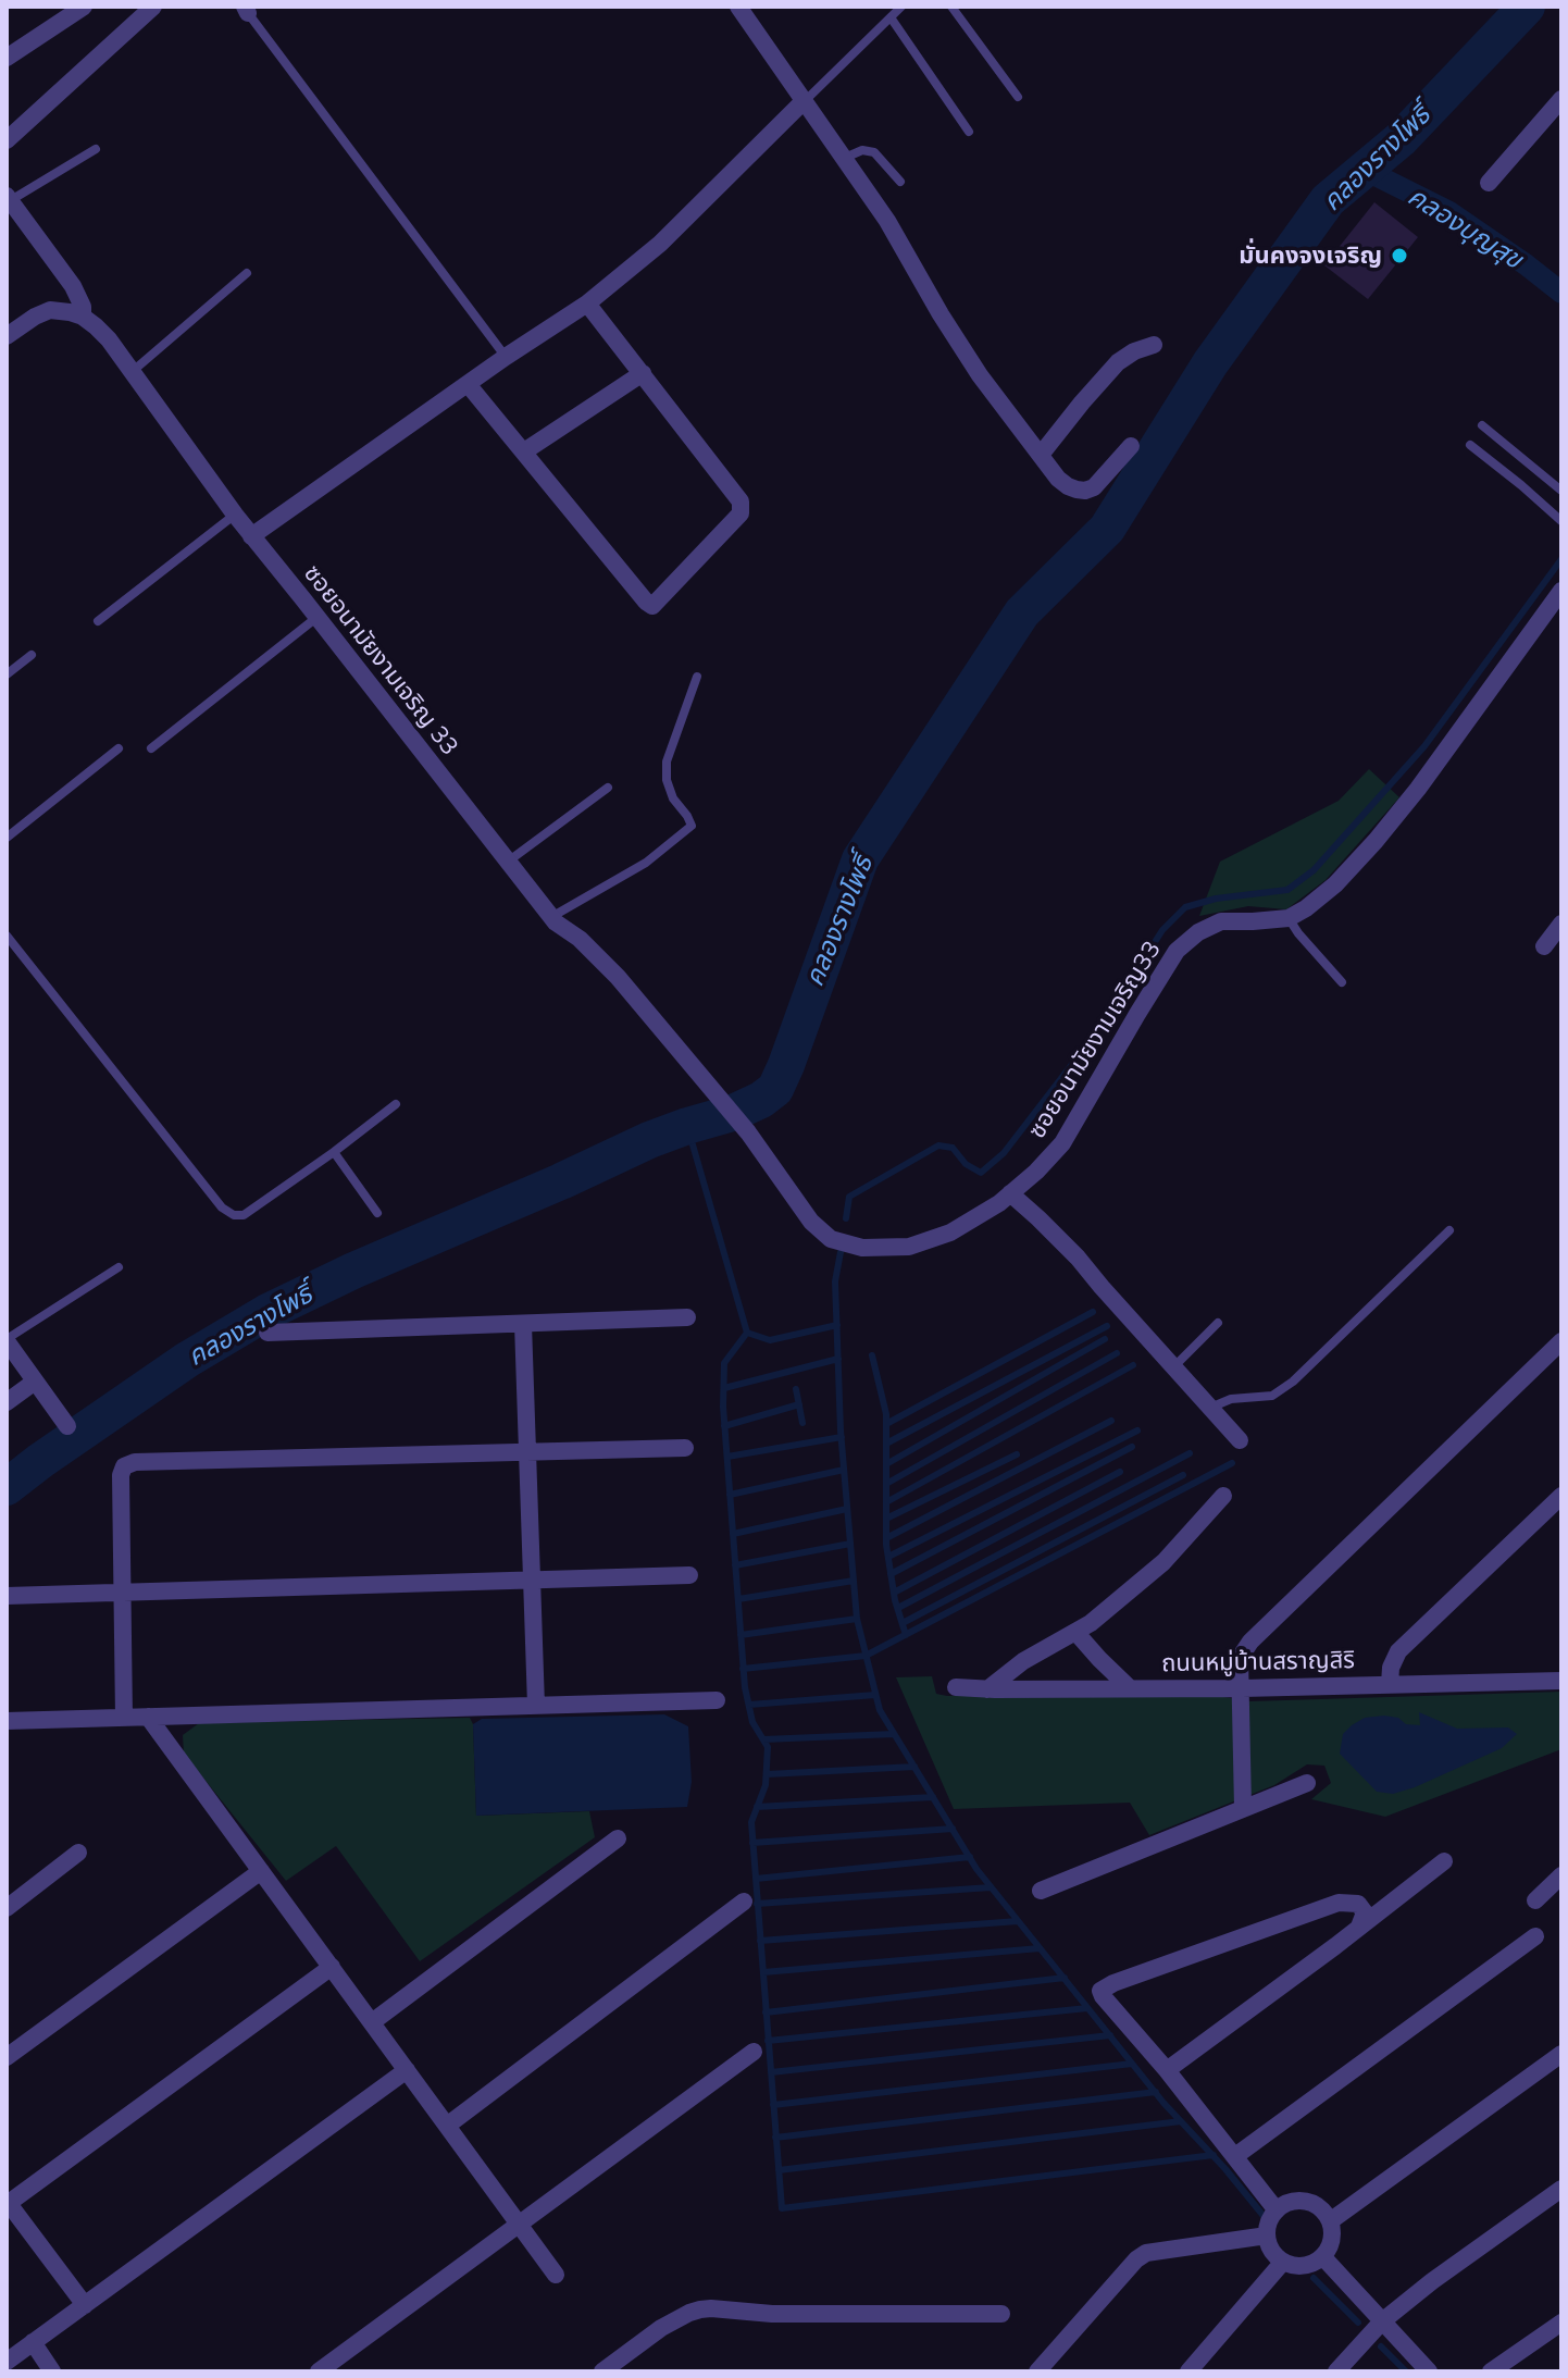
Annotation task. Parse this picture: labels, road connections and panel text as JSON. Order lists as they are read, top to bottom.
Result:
{
  "streets": {
    "street": ["ซอยอนามัยงามเจริญ 33", "ซอยอนามัยงามเจริญ33", "ถนนหมู่บ้านสราญสิริ"]
  },
  "crossings": [
    ["ซอยอนามัยงามเจริญ 33", "ซอยอนามัยงามเจริญ33"]
  ],
  "water": ["คลองรางโพธิ์", "คลองบุญสุข"],
  "places": ["มั่นคงจงเจริญ"]
}
